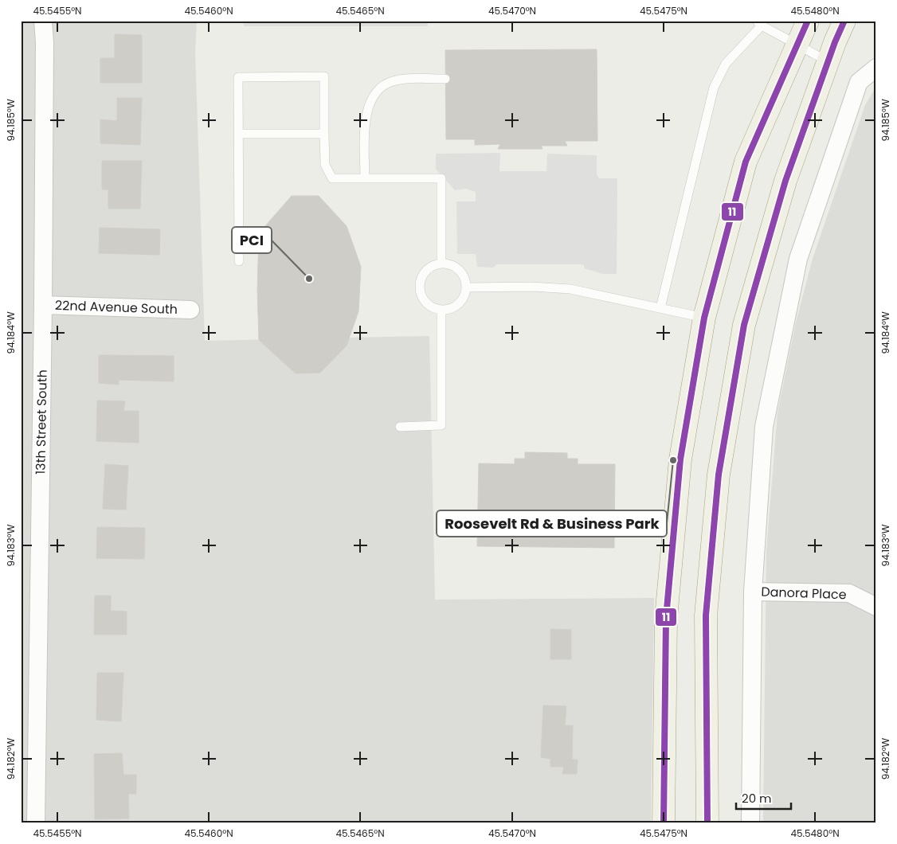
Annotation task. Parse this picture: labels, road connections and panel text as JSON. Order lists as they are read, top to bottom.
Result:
{
  "streets": {
    "street": ["22nd Avenue South", "13th Street South", "Danora Place"]
  },
  "crossings": [
    ["22nd Avenue South", "13th Street South"]
  ],
  "places": ["PCI", "Roosevelt Rd & Business Park"],
  "lines": ["transit line 11"],
  "scale_bar": "20 m",
  "coordinates": [
    "45.5455°N",
    "45.5460°N",
    "45.5465°N",
    "45.5470°N",
    "45.5475°N",
    "45.5480°N",
    "94.185°W",
    "94.184°W",
    "94.183°W",
    "94.182°W"
  ]
}
